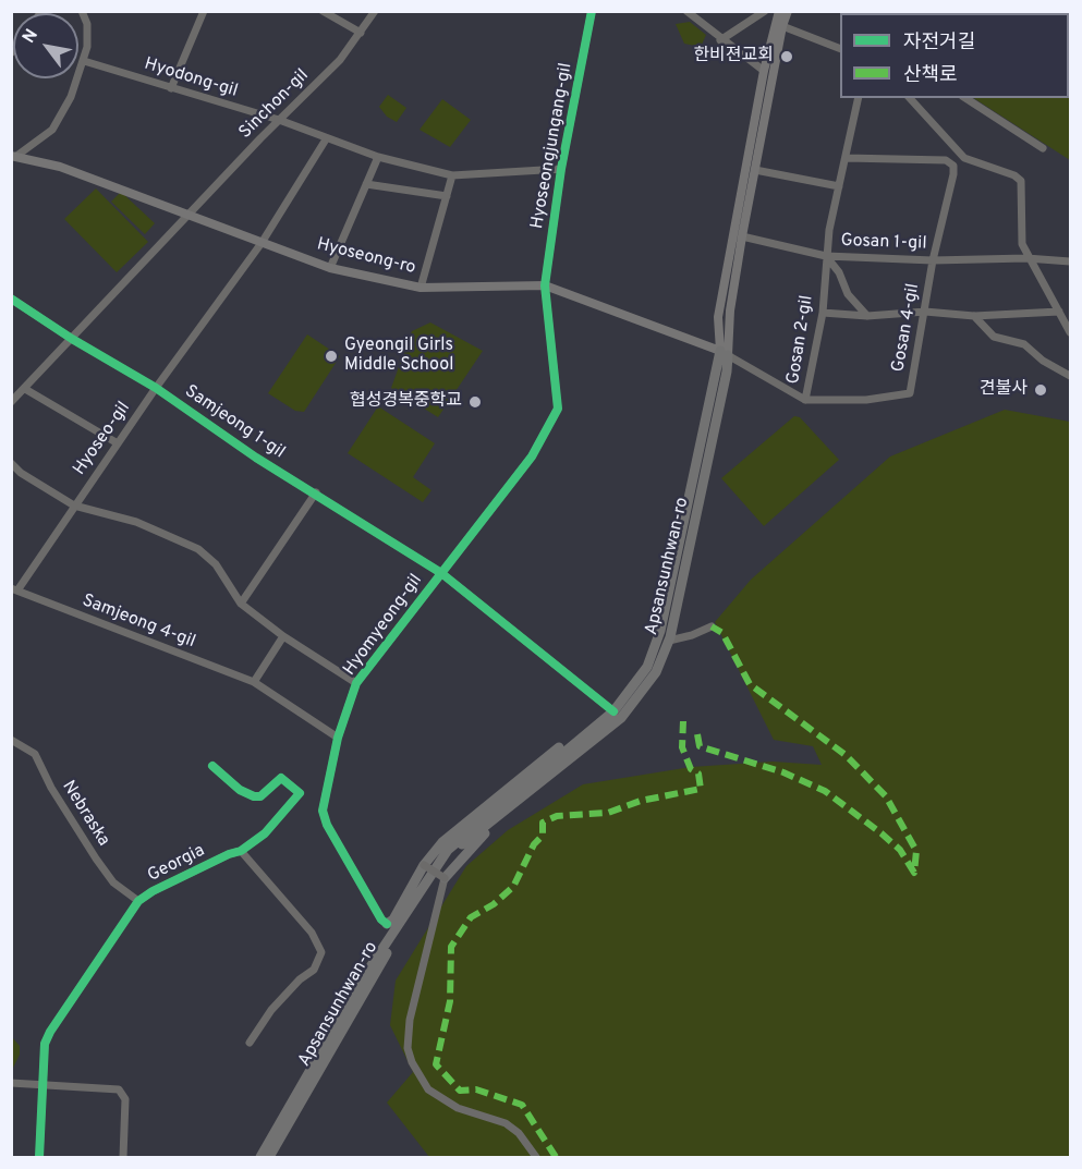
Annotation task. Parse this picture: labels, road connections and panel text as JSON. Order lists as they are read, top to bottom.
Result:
{
  "streets": {
    "highway": ["Apsansunhwan-ro"],
    "main road": ["Hyoseong-ro"],
    "street": [
      "Hyodong-gil",
      "Sinchon-gil",
      "Hyoseongjungang-gil",
      "Gosan 1-gil",
      "Gosan 4-gil",
      "Gosan 2-gil",
      "Samjeong 1-gil",
      "Hyoseo-gil",
      "Samjeong 4-gil",
      "Hyomyeong-gil",
      "Nebraska",
      "Georgia"
    ]
  },
  "crossings": [
    ["Hyodong-gil", "Sinchon-gil"],
    ["Hyodong-gil", "Hyoseongjungang-gil"],
    ["Sinchon-gil", "Hyoseong-ro"],
    ["Sinchon-gil", "Samjeong 1-gil"],
    ["Hyoseongjungang-gil", "Hyoseong-ro"],
    ["Hyoseongjungang-gil", "Hyomyeong-gil"],
    ["Gosan 1-gil", "Gosan 4-gil"],
    ["Gosan 1-gil", "Gosan 2-gil"],
    ["Gosan 1-gil", "Apsansunhwan-ro"],
    ["Hyoseong-ro", "Gosan 2-gil"],
    ["Hyoseong-ro", "Hyoseo-gil"],
    ["Hyoseong-ro", "Apsansunhwan-ro"],
    ["Hyoseong-ro", "Hyomyeong-gil"],
    ["Gosan 4-gil", "Gosan 2-gil"],
    ["Gosan 2-gil", "Apsansunhwan-ro"],
    ["Samjeong 1-gil", "Hyoseo-gil"],
    ["Samjeong 1-gil", "Apsansunhwan-ro"],
    ["Samjeong 1-gil", "Hyomyeong-gil"],
    ["Hyoseo-gil", "Samjeong 4-gil"],
    ["Samjeong 4-gil", "Hyomyeong-gil"],
    ["Nebraska", "Georgia"]
  ],
  "places": [
    "한비젼교회",
    "Gyeongil Girls Middle School",
    "견불사",
    "협성경복중학교"
  ],
  "legend": ["자전거길", "산책로"],
  "north": "top left"
}
